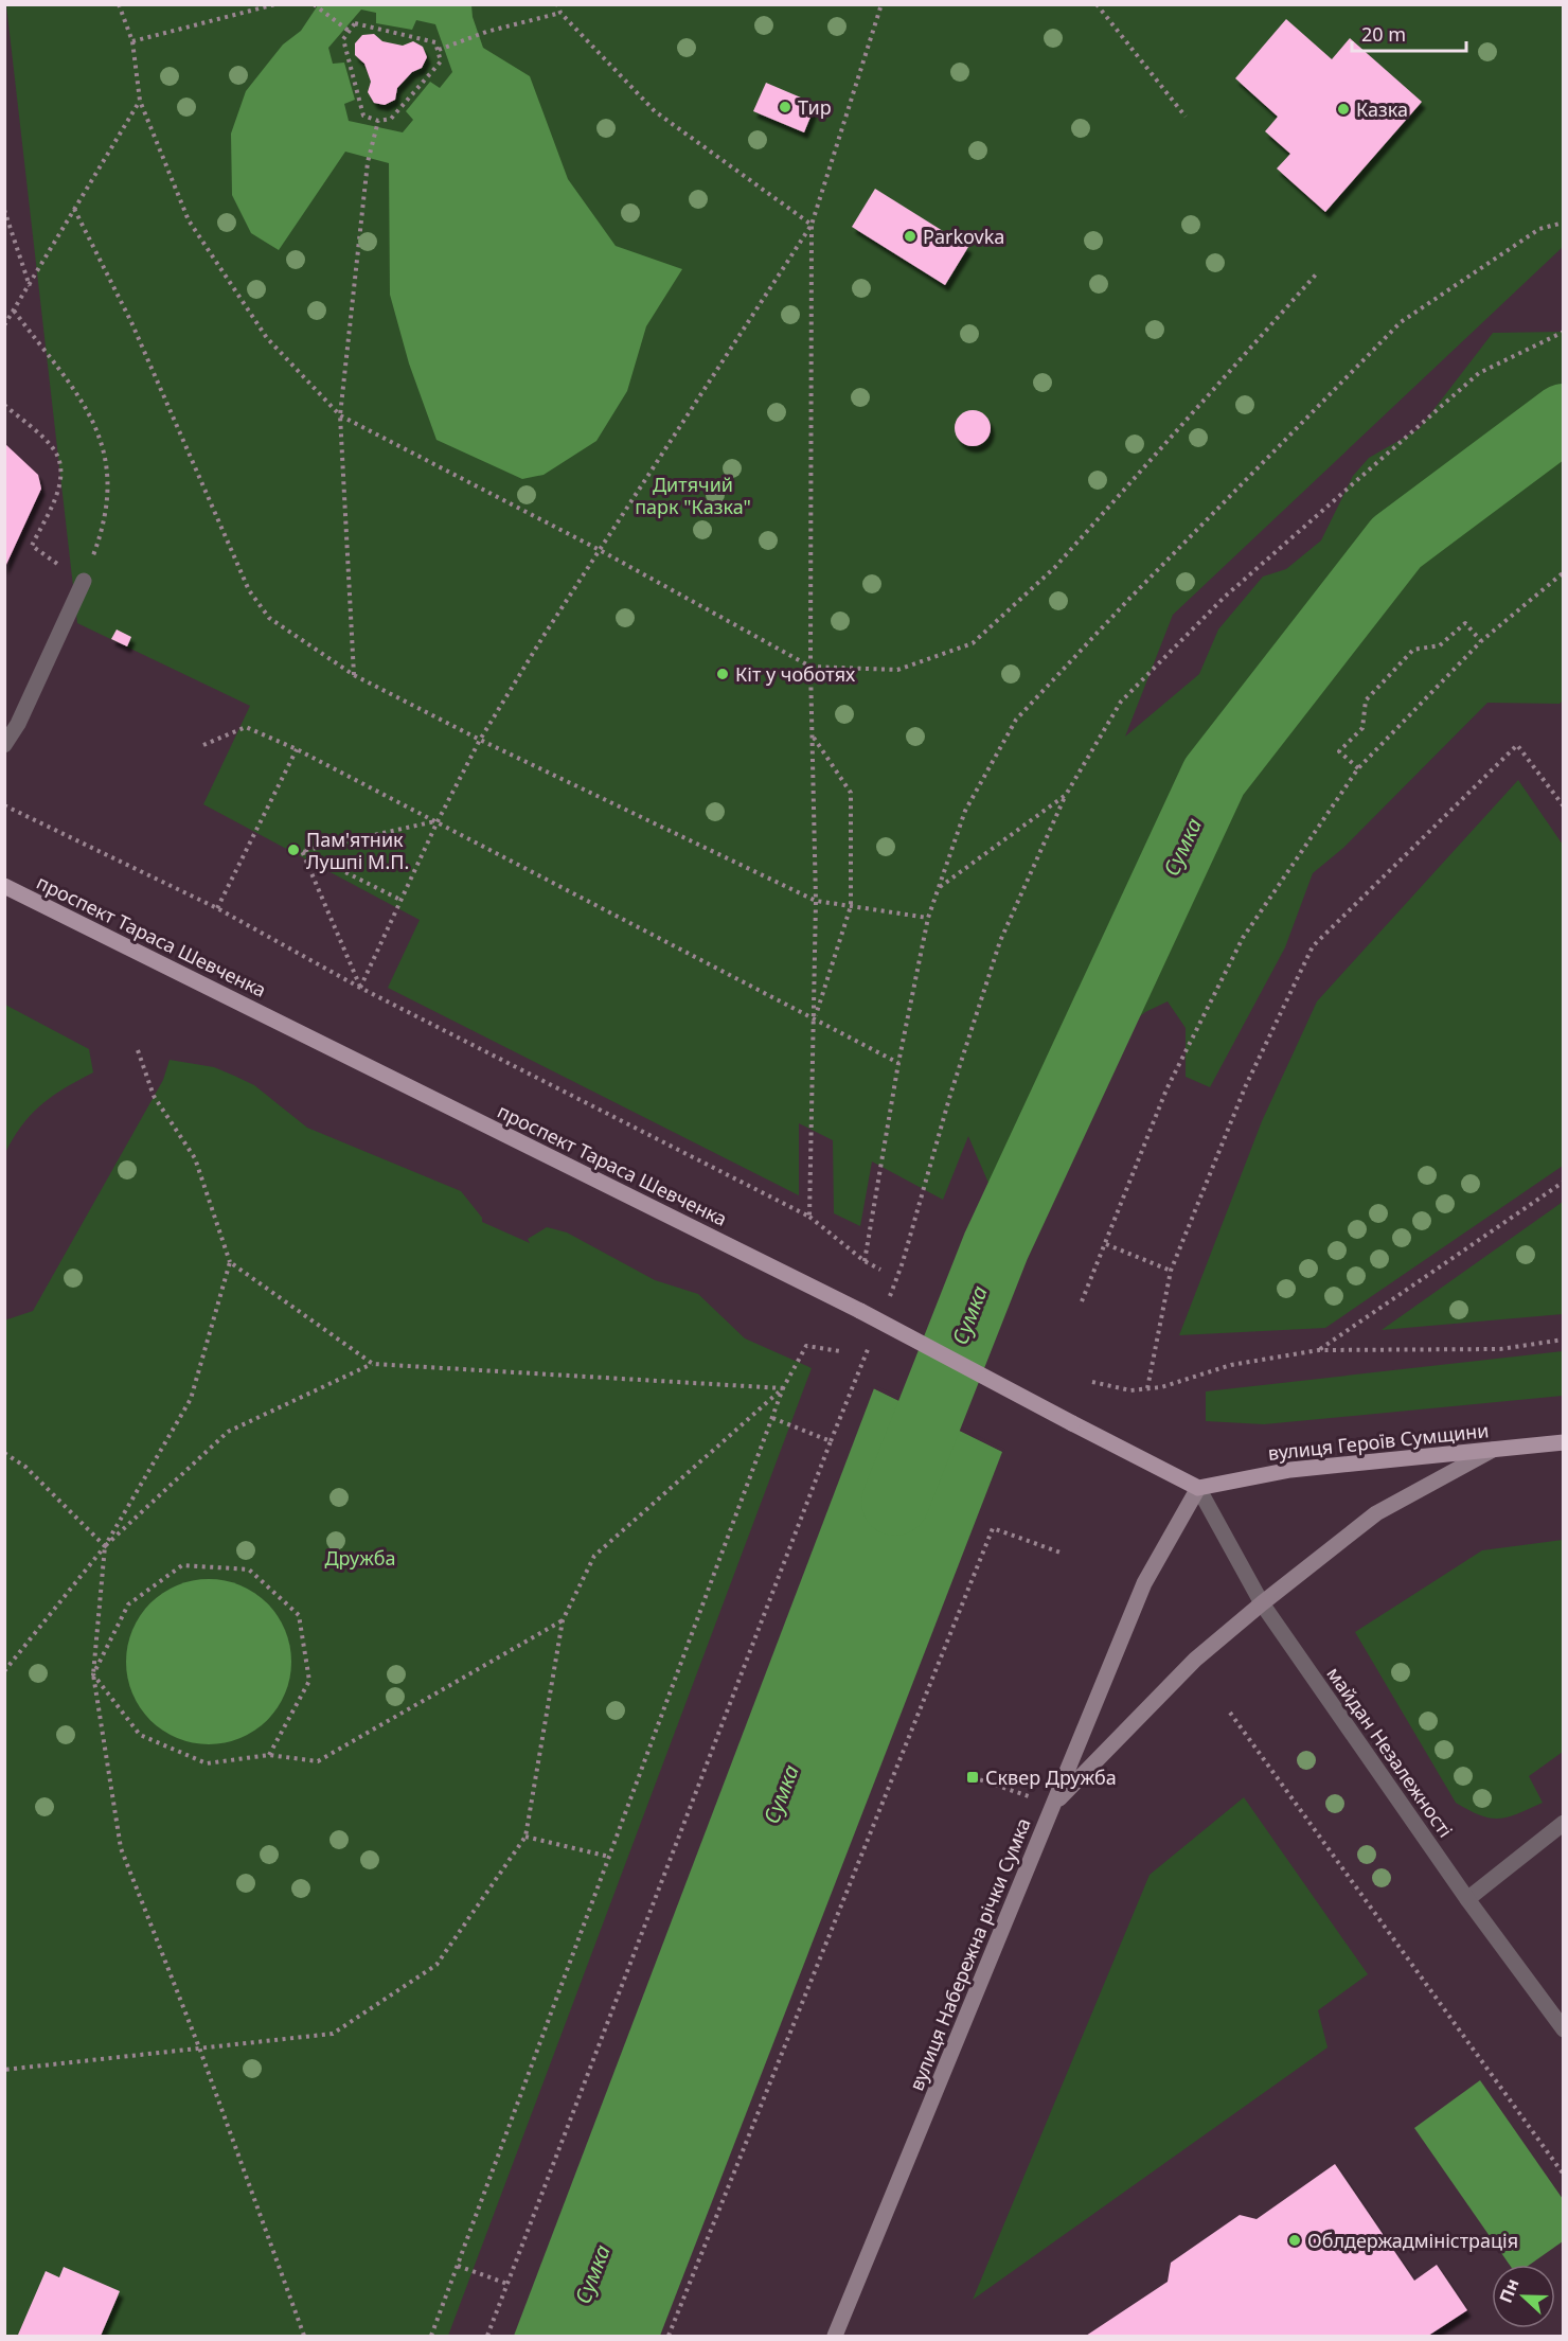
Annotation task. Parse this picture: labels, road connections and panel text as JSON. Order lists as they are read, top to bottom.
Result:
{
  "streets": {
    "main road": ["проспект Тараса Шевченка", "вулиця Героїв Сумщини", "вулиця Набережна річки Сумка"],
    "street": ["майдан Незалежності"]
  },
  "crossings": [
    ["проспект Тараса Шевченка", "вулиця Героїв Сумщини"],
    ["проспект Тараса Шевченка", "майдан Незалежності"],
    ["проспект Тараса Шевченка", "вулиця Набережна річки Сумка"],
    ["вулиця Героїв Сумщини", "майдан Незалежності"],
    ["вулиця Героїв Сумщини", "вулиця Набережна річки Сумка"],
    ["майдан Незалежності", "вулиця Набережна річки Сумка"]
  ],
  "water": ["Сумка"],
  "parks": ["Дитячий парк \"Казка\"", "Дружба"],
  "places": {
    "other": [
      "Тир",
      "Казка",
      "Parkovka",
      "Кіт у чоботях",
      "Пам'ятник Лушпі М.П.",
      "Облдержадміністрація"
    ],
    "transit": ["Сквер Дружба"]
  },
  "scale_bar": "20 m",
  "north": "left"
}
